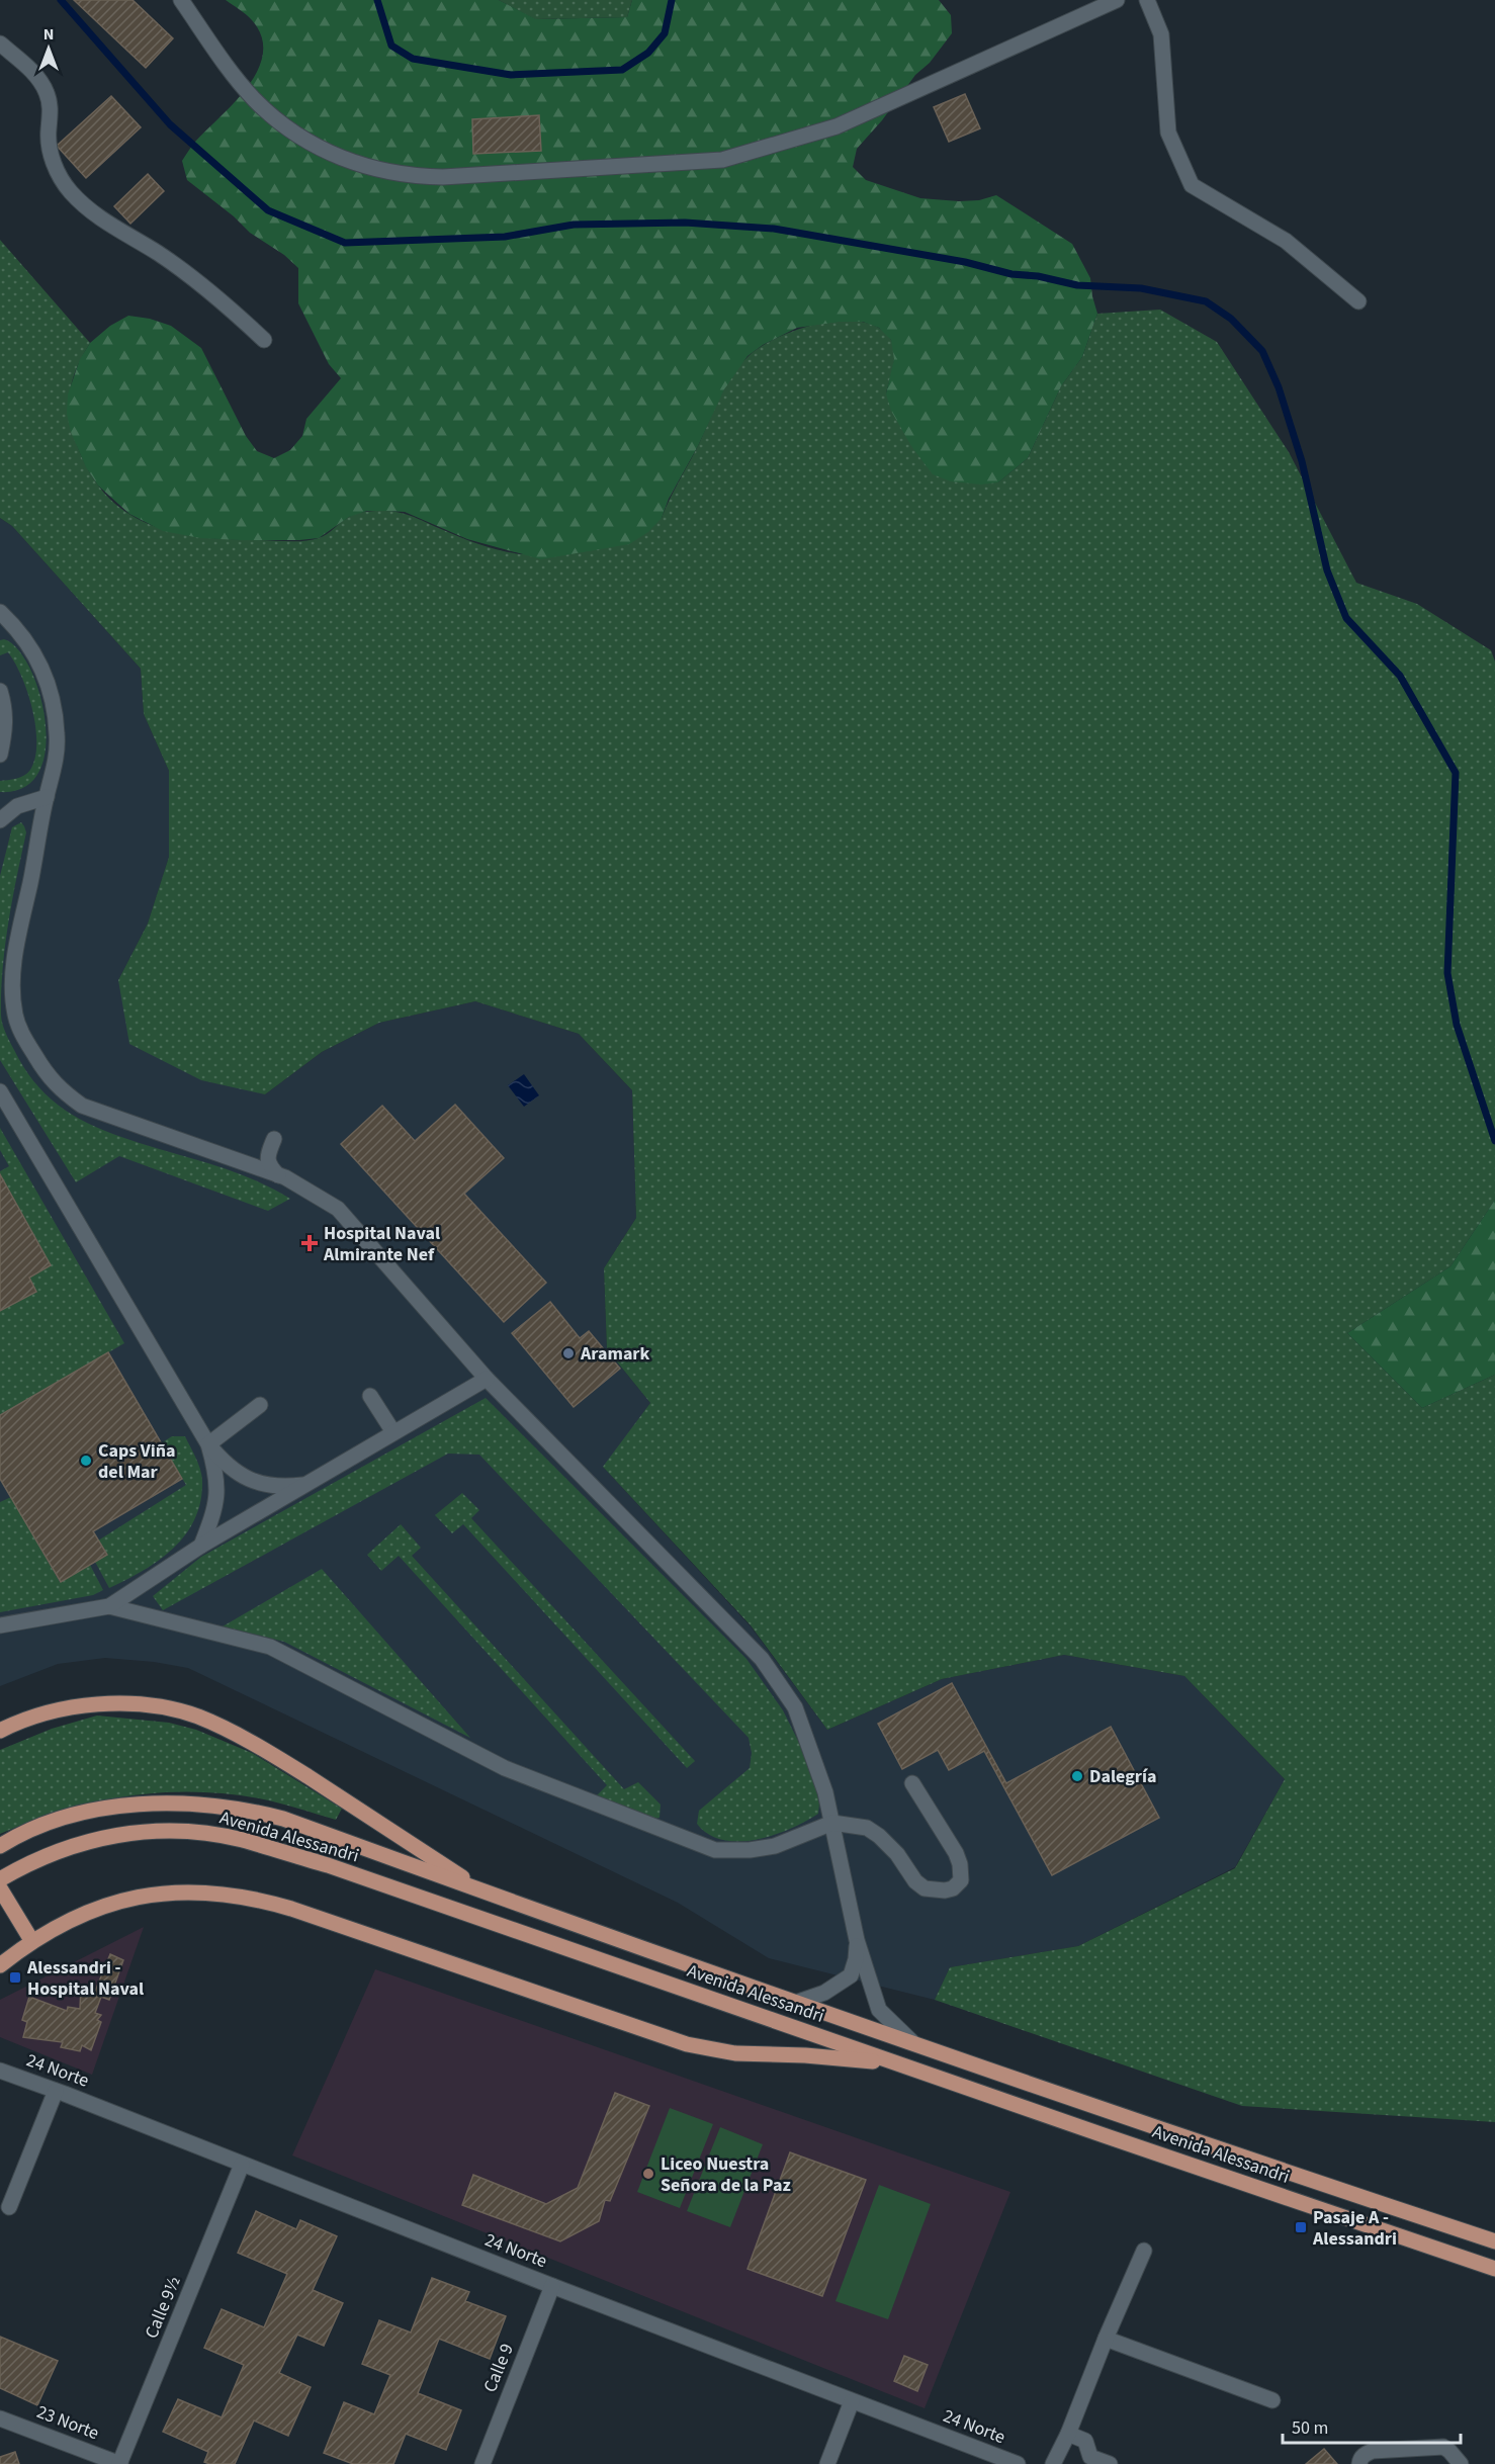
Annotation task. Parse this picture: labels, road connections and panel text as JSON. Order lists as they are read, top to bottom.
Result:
{
  "streets": {
    "main road": ["Avenida Alessandri"],
    "street": [
      "24 Norte",
      "Calle 9½",
      "Calle 9",
      "23 Norte"
    ]
  },
  "crossings": [
    ["24 Norte", "Calle 9½"],
    ["24 Norte", "Calle 9"],
    ["Calle 9½", "23 Norte"]
  ],
  "places": {
    "health": ["Hospital Naval Almirante Nef"],
    "other": [
      "Aramark",
      "Caps Viña del Mar",
      "Dalegría",
      "Liceo Nuestra Señora de la Paz"
    ],
    "transit": ["Alessandri - Hospital Naval", "Pasaje A - Alessandri"]
  },
  "scale_bar": "50 m",
  "north": "top"
}
